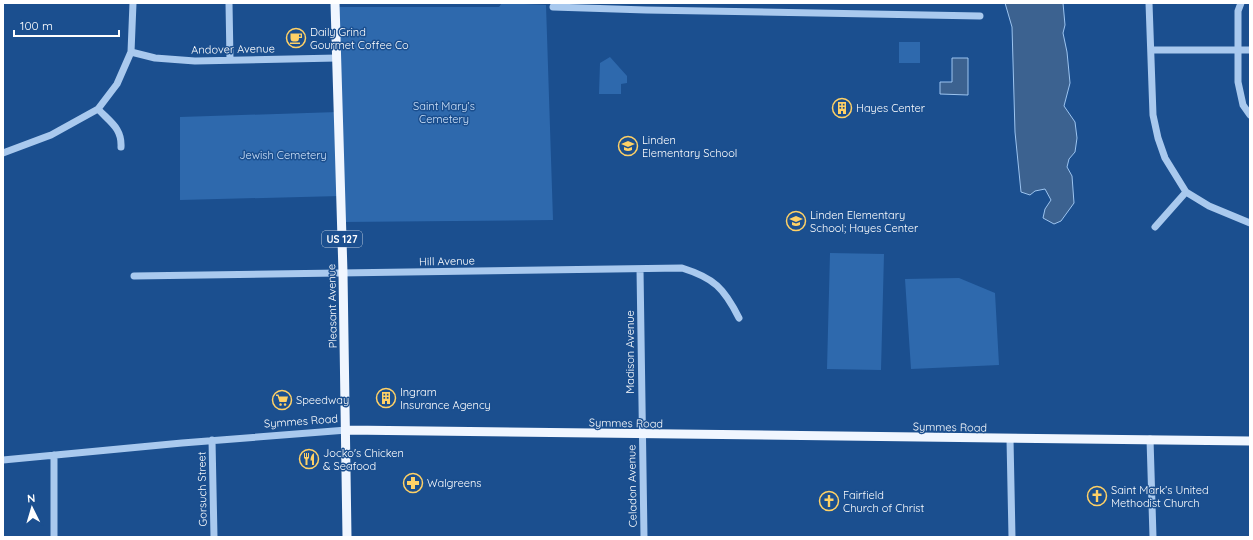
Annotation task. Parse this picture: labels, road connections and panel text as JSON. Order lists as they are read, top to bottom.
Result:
{
  "streets": {
    "main road": ["US 127", "Pleasant Avenue", "Symmes Road"],
    "street": [
      "Andover Avenue",
      "Hill Avenue",
      "Madison Avenue",
      "Celadon Avenue",
      "Gorsuch Street"
    ]
  },
  "crossings": [
    ["Andover Avenue", "Pleasant Avenue"],
    ["Hill Avenue", "Pleasant Avenue"],
    ["Hill Avenue", "Madison Avenue"],
    ["Pleasant Avenue", "Symmes Road"],
    ["Madison Avenue", "Symmes Road"],
    ["Madison Avenue", "Celadon Avenue"],
    ["Symmes Road", "Celadon Avenue"],
    ["Symmes Road", "Gorsuch Street"]
  ],
  "parks": ["Saint Mary’s Cemetery", "Jewish Cemetery"],
  "places": {
    "cafe": ["Daily Grind Gourmet Coffee Co"],
    "building": ["Hayes Center", "Ingram Insurance Agency"],
    "school or university": ["Linden Elementary School", "Linden Elementary School; Hayes Center"],
    "supermarket": ["Speedway"],
    "restaurant": ["Jocko's Chicken & Seafood"],
    "pharmacy": ["Walgreens"],
    "church": ["Saint Mark’s United Methodist Church", "Fairfield Church of Christ"]
  },
  "scale_bar": "100 m",
  "north": "top"
}
